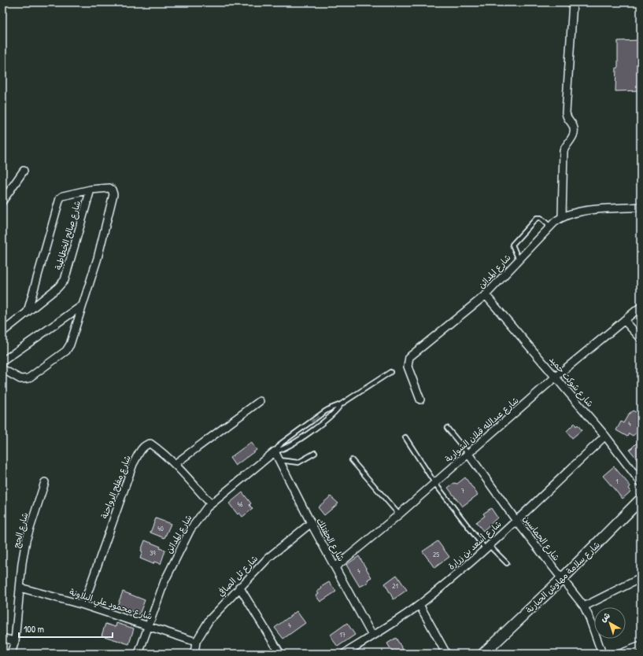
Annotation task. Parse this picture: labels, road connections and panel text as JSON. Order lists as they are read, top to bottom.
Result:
{
  "streets": {
    "street": [
      "شارع صالح الخطاطبة",
      "شارع المدائن",
      "شارع شوكت حميد",
      "شارع عبدالله قبلان الشواربة",
      "شارع مفلح الرواحنة",
      "شارع الحج",
      "شارع الجماسين",
      "شارع الجفتلك",
      "شارع أسعد بن زرارة",
      "شارع تل الصافي",
      "شارع سلامة مهاوش الحبارنة",
      "شارع محمود علي البلاونة"
    ]
  },
  "crossings": [
    ["شارع المدائن", "شارع شوكت حميد"],
    ["شارع المدائن", "شارع مفلح الرواحنة"],
    ["شارع المدائن", "شارع الجفتلك"],
    ["شارع المدائن", "شارع محمود علي البلاونة"],
    ["شارع شوكت حميد", "شارع عبدالله قبلان الشواربة"],
    ["شارع شوكت حميد", "شارع أسعد بن زرارة"],
    ["شارع عبدالله قبلان الشواربة", "شارع الجماسين"],
    ["شارع عبدالله قبلان الشواربة", "شارع الجفتلك"],
    ["شارع مفلح الرواحنة", "شارع محمود علي البلاونة"],
    ["شارع الحج", "شارع محمود علي البلاونة"],
    ["شارع الجماسين", "شارع أسعد بن زرارة"],
    ["شارع الجماسين", "شارع سلامة مهاوش الحبارنة"],
    ["شارع الجفتلك", "شارع أسعد بن زرارة"],
    ["شارع الجفتلك", "شارع تل الصافي"],
    ["شارع تل الصافي", "شارع محمود علي البلاونة"]
  ],
  "house_numbers": [
    "4",
    "1",
    "7",
    "46",
    "40",
    "39",
    "25",
    "4",
    "21",
    "4",
    "17"
  ],
  "scale_bar": "100 m",
  "north": "top left"
}
